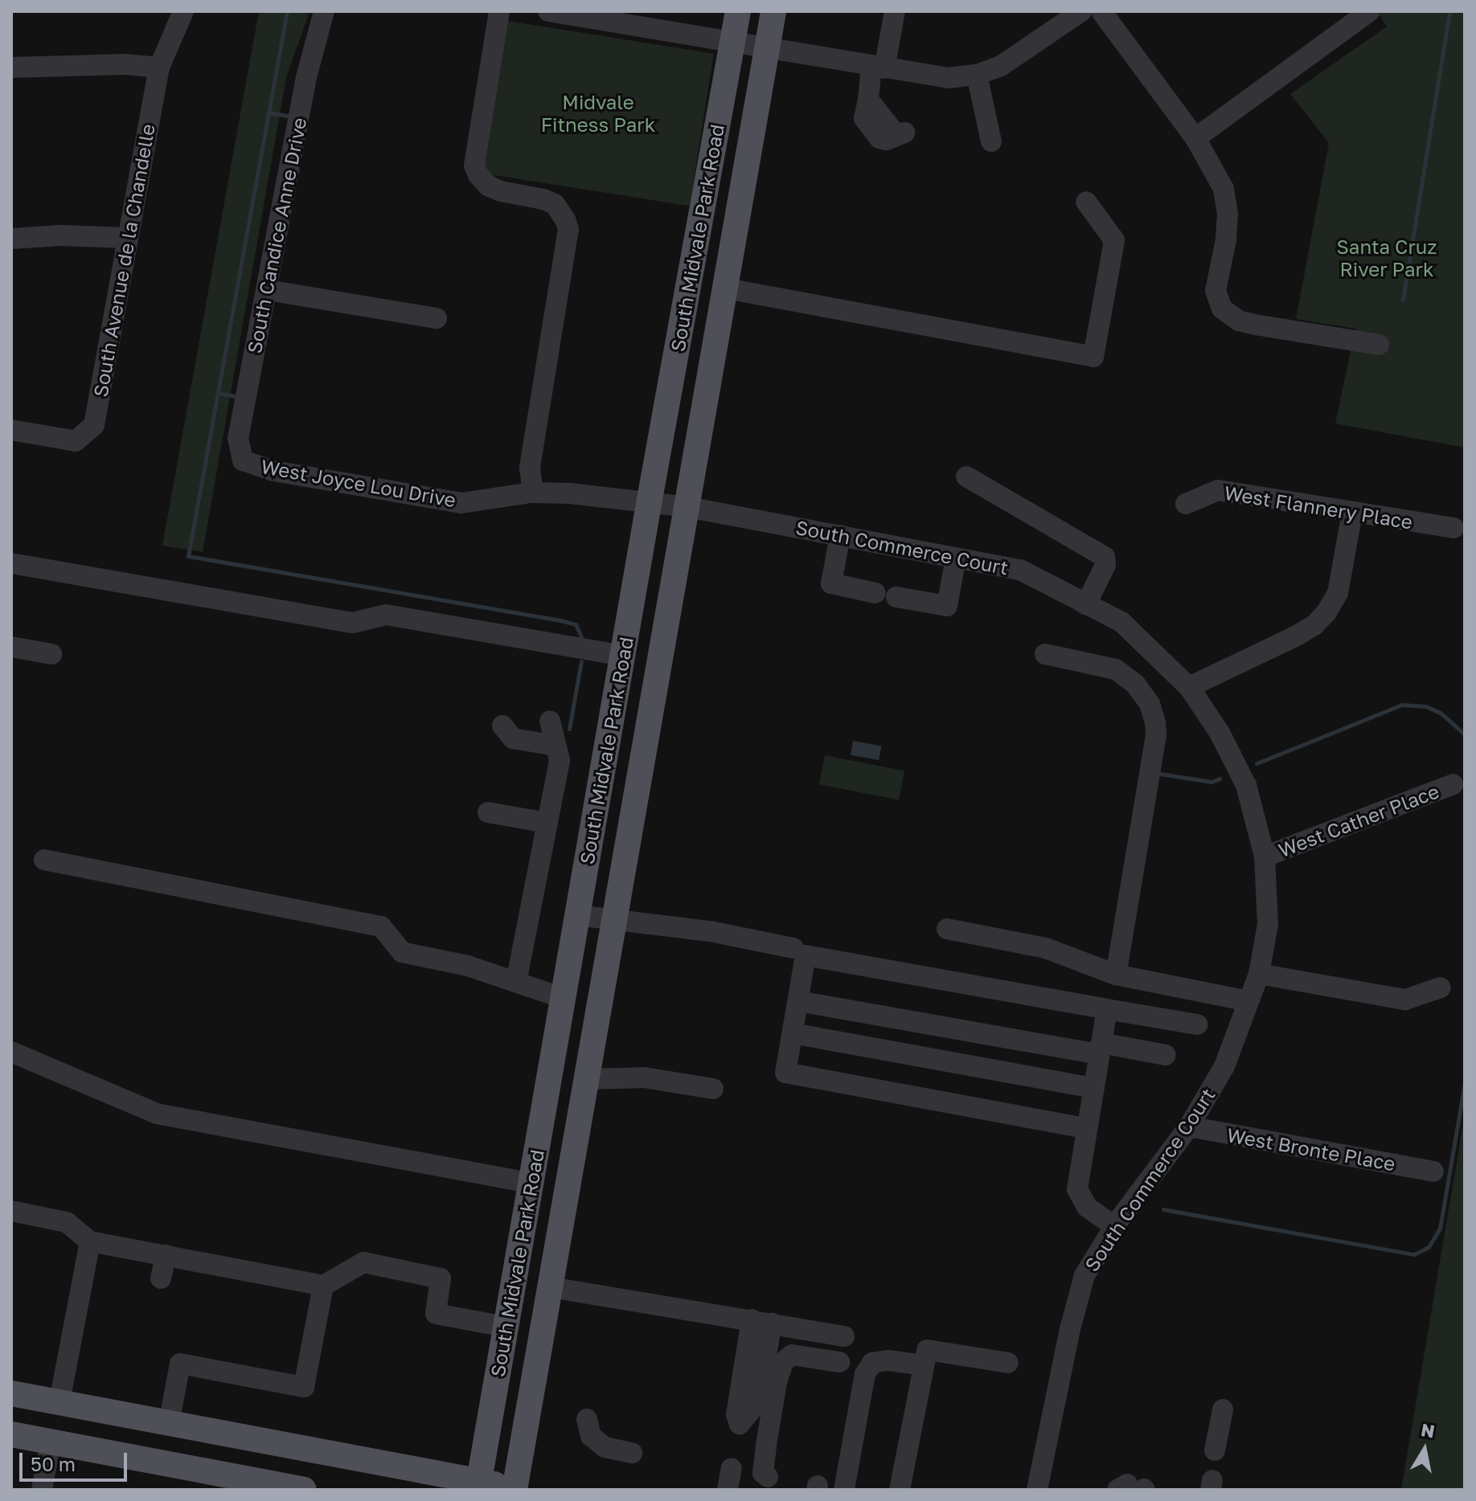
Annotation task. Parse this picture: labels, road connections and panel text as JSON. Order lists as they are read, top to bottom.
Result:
{
  "streets": {
    "main road": ["South Midvale Park Road"],
    "street": [
      "South Candice Anne Drive",
      "South Avenue de la Chandelle",
      "West Joyce Lou Drive",
      "West Flannery Place",
      "South Commerce Court",
      "West Cather Place",
      "West Bronte Place"
    ]
  },
  "crossings": [
    ["South Candice Anne Drive", "West Joyce Lou Drive"],
    ["South Midvale Park Road", "West Joyce Lou Drive"],
    ["South Midvale Park Road", "South Commerce Court"],
    ["West Joyce Lou Drive", "South Commerce Court"],
    ["South Commerce Court", "West Cather Place"],
    ["South Commerce Court", "West Bronte Place"]
  ],
  "parks": ["Midvale Fitness Park", "Santa Cruz River Park"],
  "scale_bar": "50 m",
  "north": "top"
}
